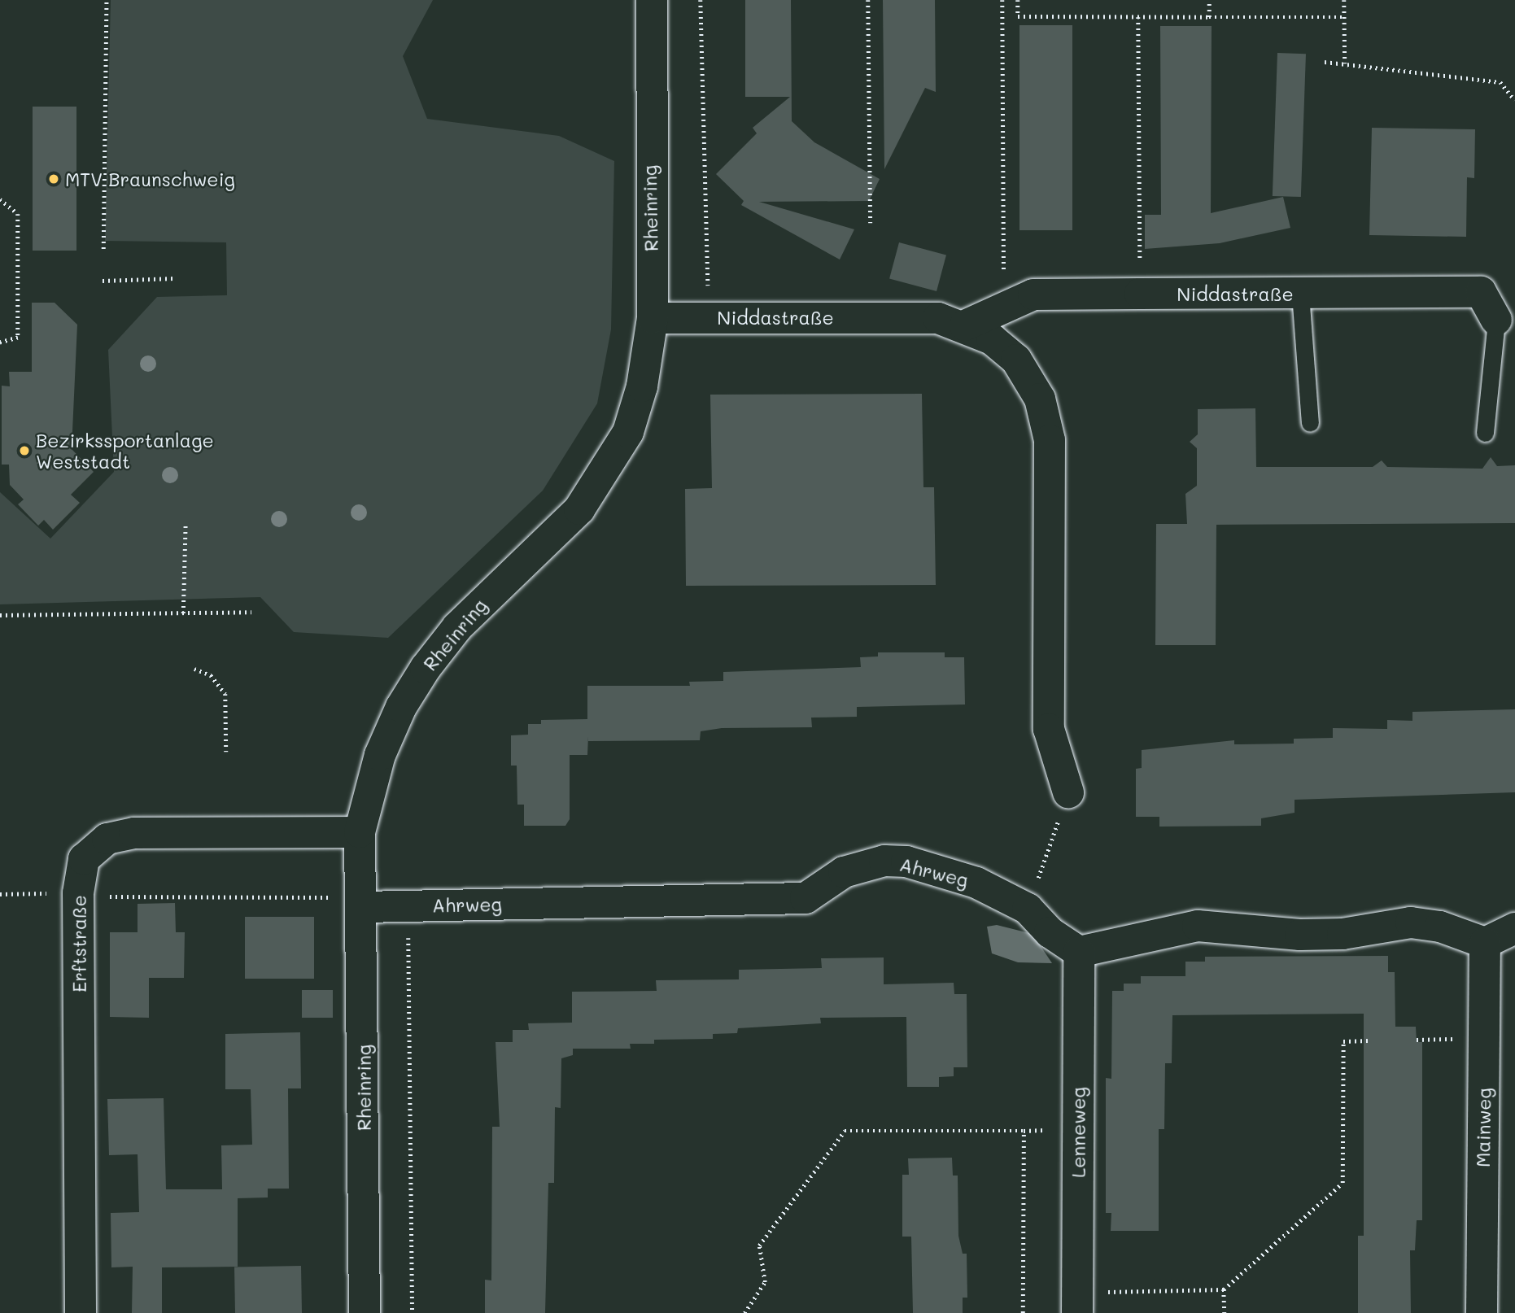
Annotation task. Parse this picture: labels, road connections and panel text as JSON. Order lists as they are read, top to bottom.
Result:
{
  "streets": {
    "street": [
      "Rheinring",
      "Niddastraße",
      "Ahrweg",
      "Erftstraße",
      "Mainweg",
      "Lenneweg"
    ]
  },
  "crossings": [
    ["Rheinring", "Niddastraße"],
    ["Rheinring", "Ahrweg"],
    ["Rheinring", "Erftstraße"],
    ["Ahrweg", "Lenneweg"]
  ],
  "places": ["MTV Braunschweig", "Bezirkssportanlage Weststadt"]
}
